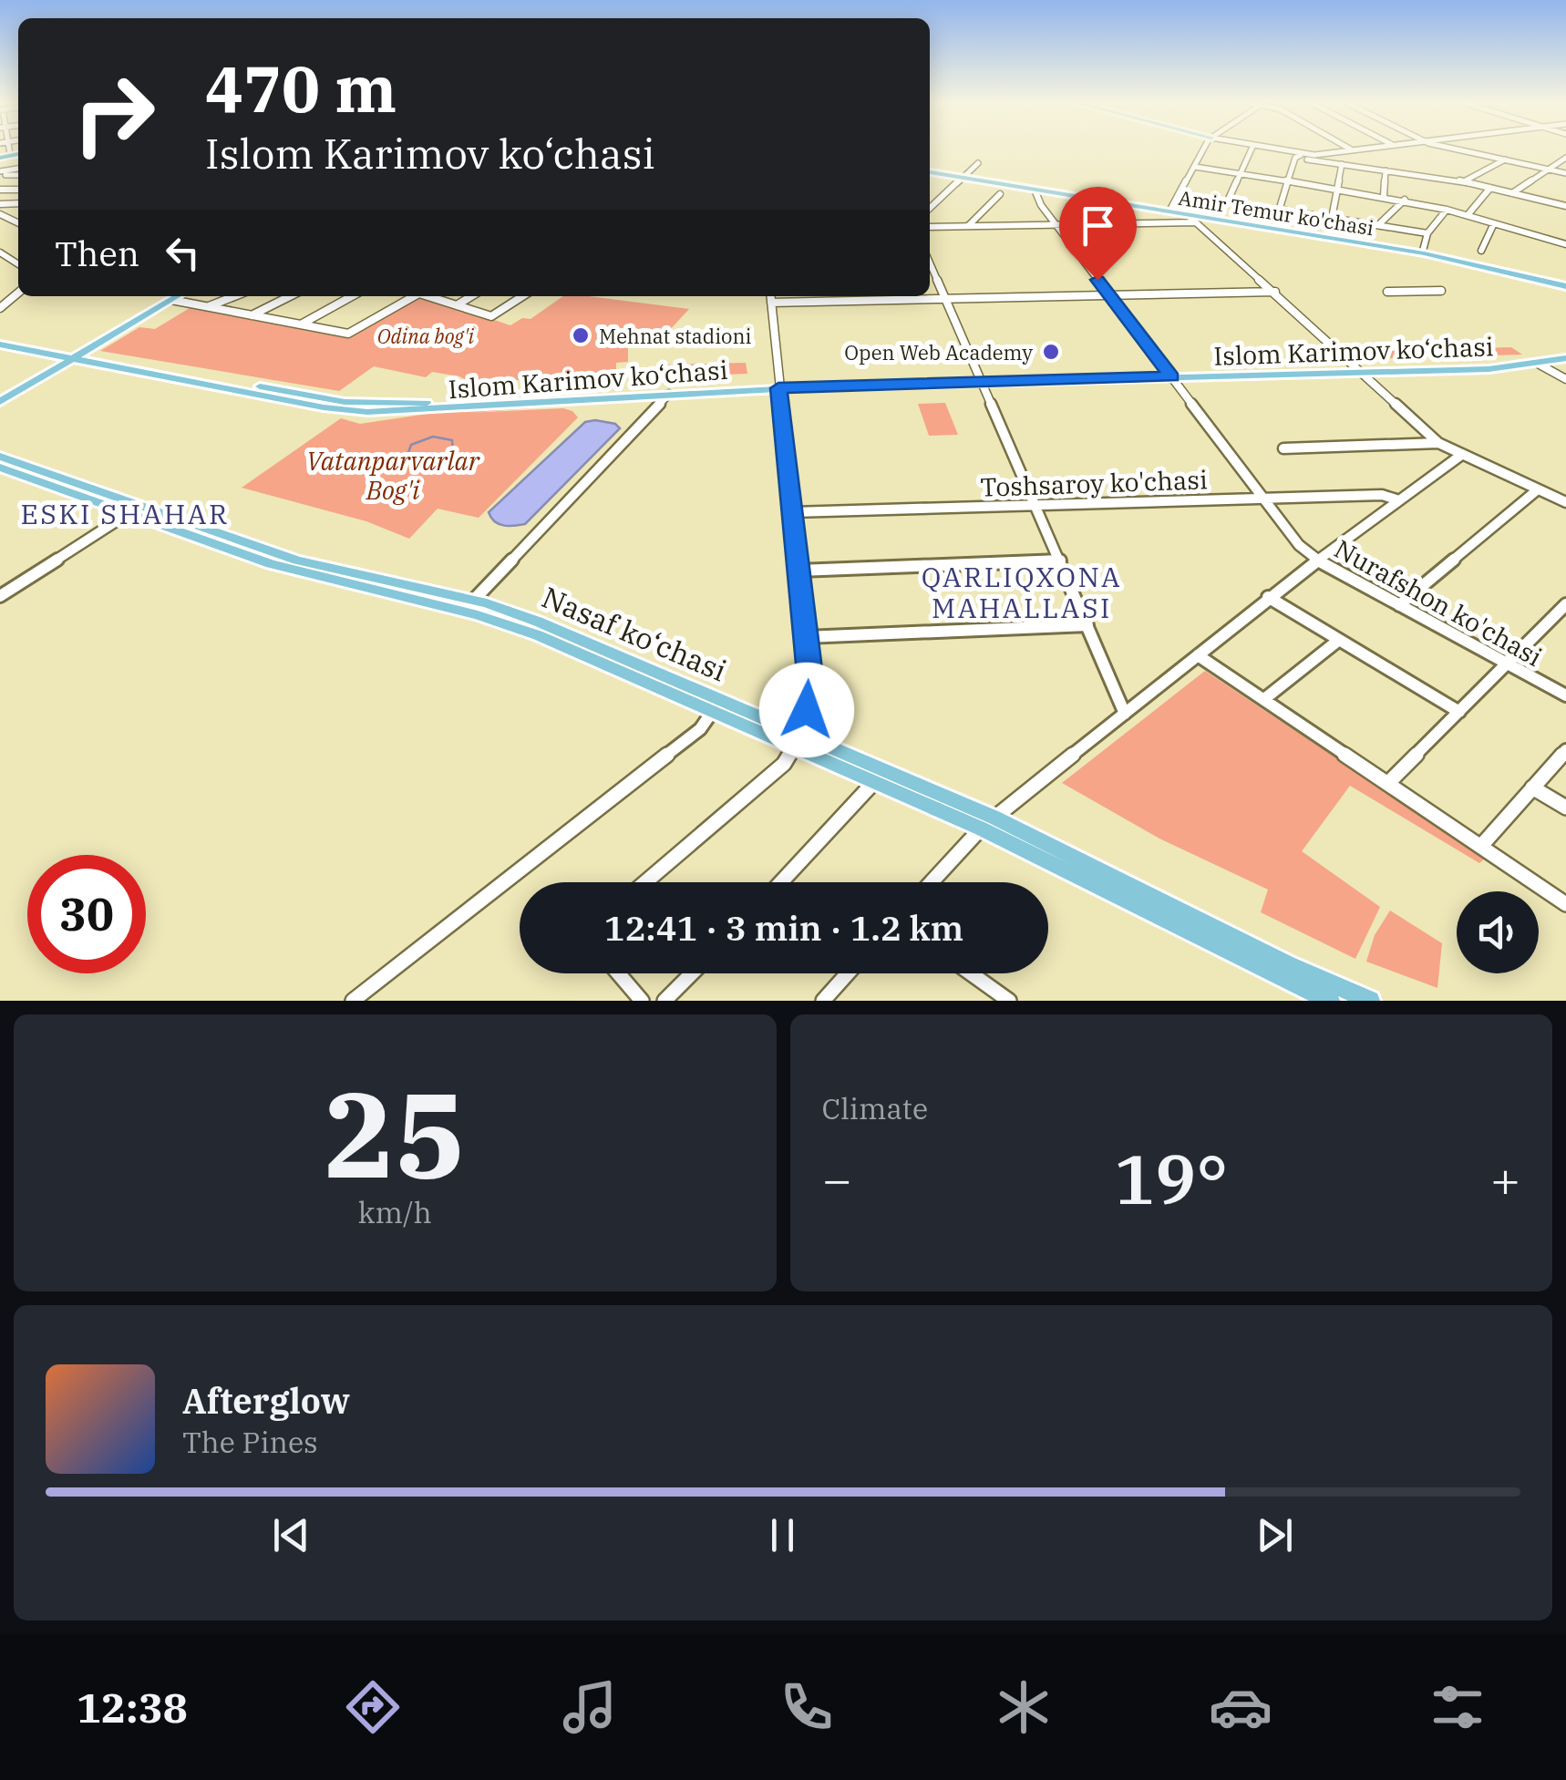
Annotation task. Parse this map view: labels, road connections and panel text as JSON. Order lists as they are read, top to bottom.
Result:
{
  "streets": {
    "main road": ["Amir Temur ko'chasi", "Islom Karimov ko‘chasi", "Nasaf ko‘chasi"],
    "street": ["Toshsaroy ko'chasi", "Nurafshon ko'chasi"]
  },
  "crossings": [
    ["Amir Temur ko'chasi", "Nurafshon ko'chasi"],
    ["Islom Karimov ko‘chasi", "Nurafshon ko'chasi"],
    ["Toshsaroy ko'chasi", "Nurafshon ko'chasi"]
  ],
  "districts": ["ESKI SHAHAR", "QARLIQXONA MAHALLASI"],
  "parks": ["Odina bog'i", "Vatanparvarlar Bog'i"],
  "places": ["Mehnat stadioni", "Open Web Academy"],
  "page": {
    "turn": ["470 m", "Islom Karimov ko‘chasi"],
    "then": "Then",
    "limit": "30",
    "trip": "12:41 · 3 min · 1.2 km",
    "tile": [
      ["25", "km/h"],
      "Climate"
    ],
    "heat": ["−", "19°", "+"],
    "song": ["Afterglow", "The Pines"],
    "tabs": "12:38"
  }
}
